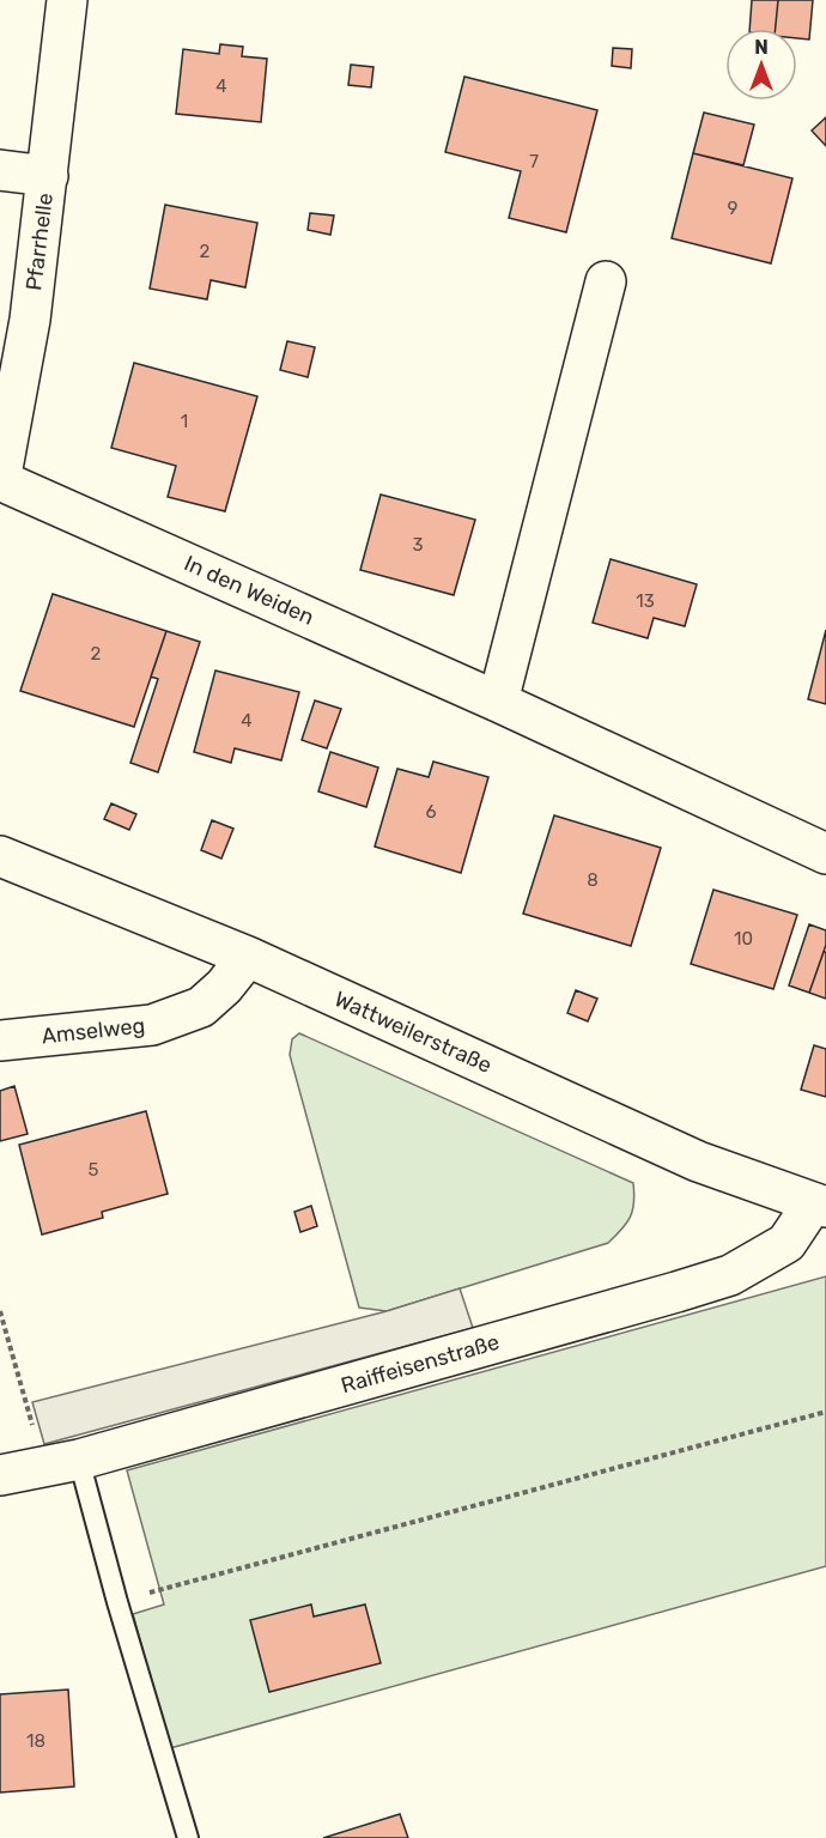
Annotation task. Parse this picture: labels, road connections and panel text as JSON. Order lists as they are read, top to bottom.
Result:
{
  "streets": {
    "street": [
      "Pfarrhelle",
      "In den Weiden",
      "Amselweg",
      "Wattweilerstraße",
      "Raiffeisenstraße"
    ]
  },
  "crossings": [
    ["Pfarrhelle", "In den Weiden"],
    ["Amselweg", "Wattweilerstraße"],
    ["Wattweilerstraße", "Raiffeisenstraße"]
  ],
  "house_numbers": [
    "4",
    "7",
    "9",
    "2",
    "1",
    "3",
    "13",
    "2",
    "4",
    "6",
    "8",
    "10",
    "5",
    "18"
  ],
  "north": "top"
}
